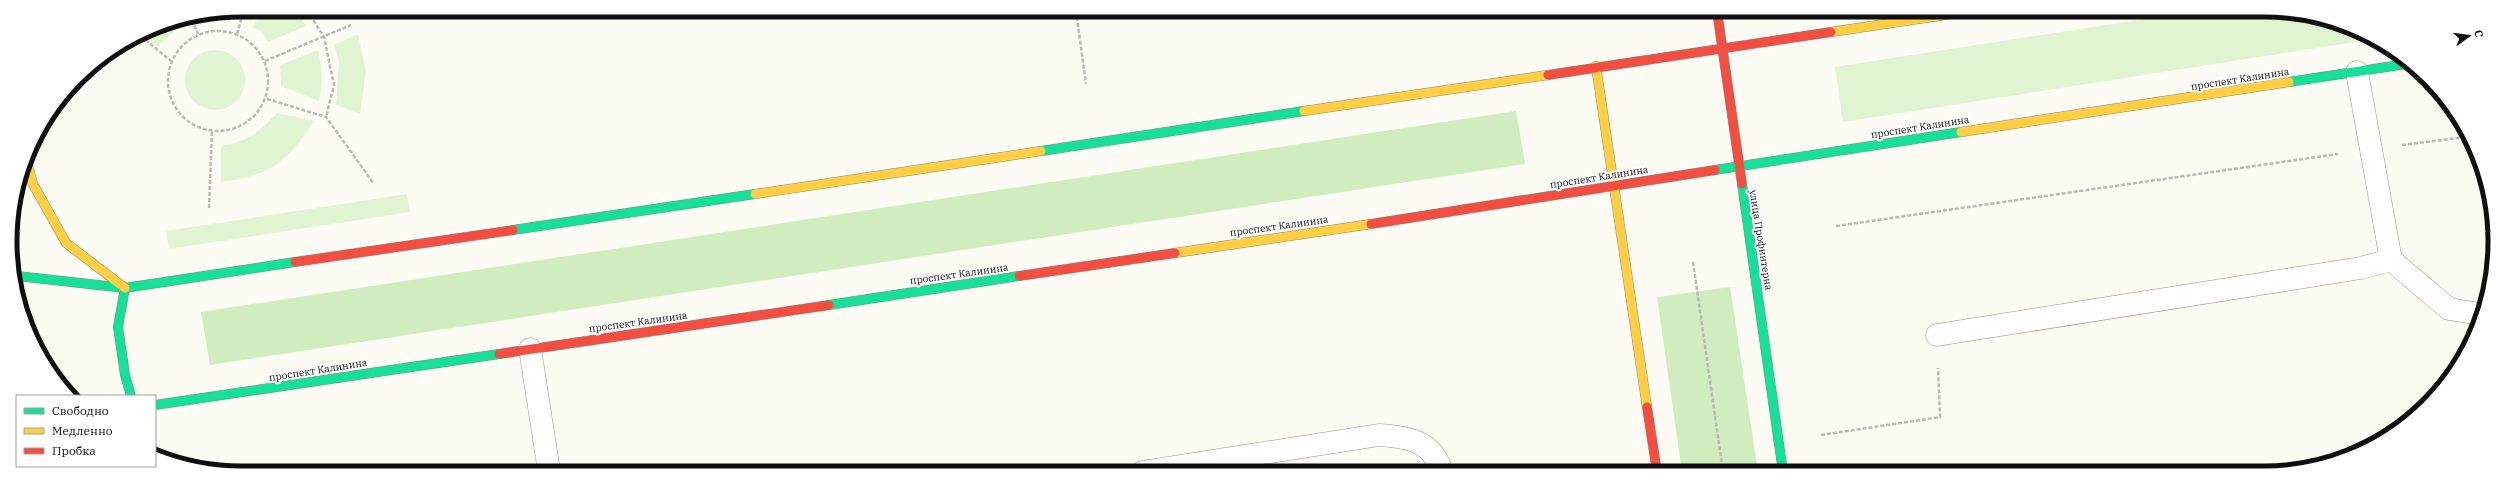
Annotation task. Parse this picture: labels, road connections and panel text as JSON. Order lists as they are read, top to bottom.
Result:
{
  "streets": {
    "main road": ["проспект Калинина", "улица Профинтерна"]
  },
  "crossings": [
    ["проспект Калинина", "улица Профинтерна"]
  ],
  "legend": ["Свободно", "Медленно", "Пробка"],
  "north": "right"
}
